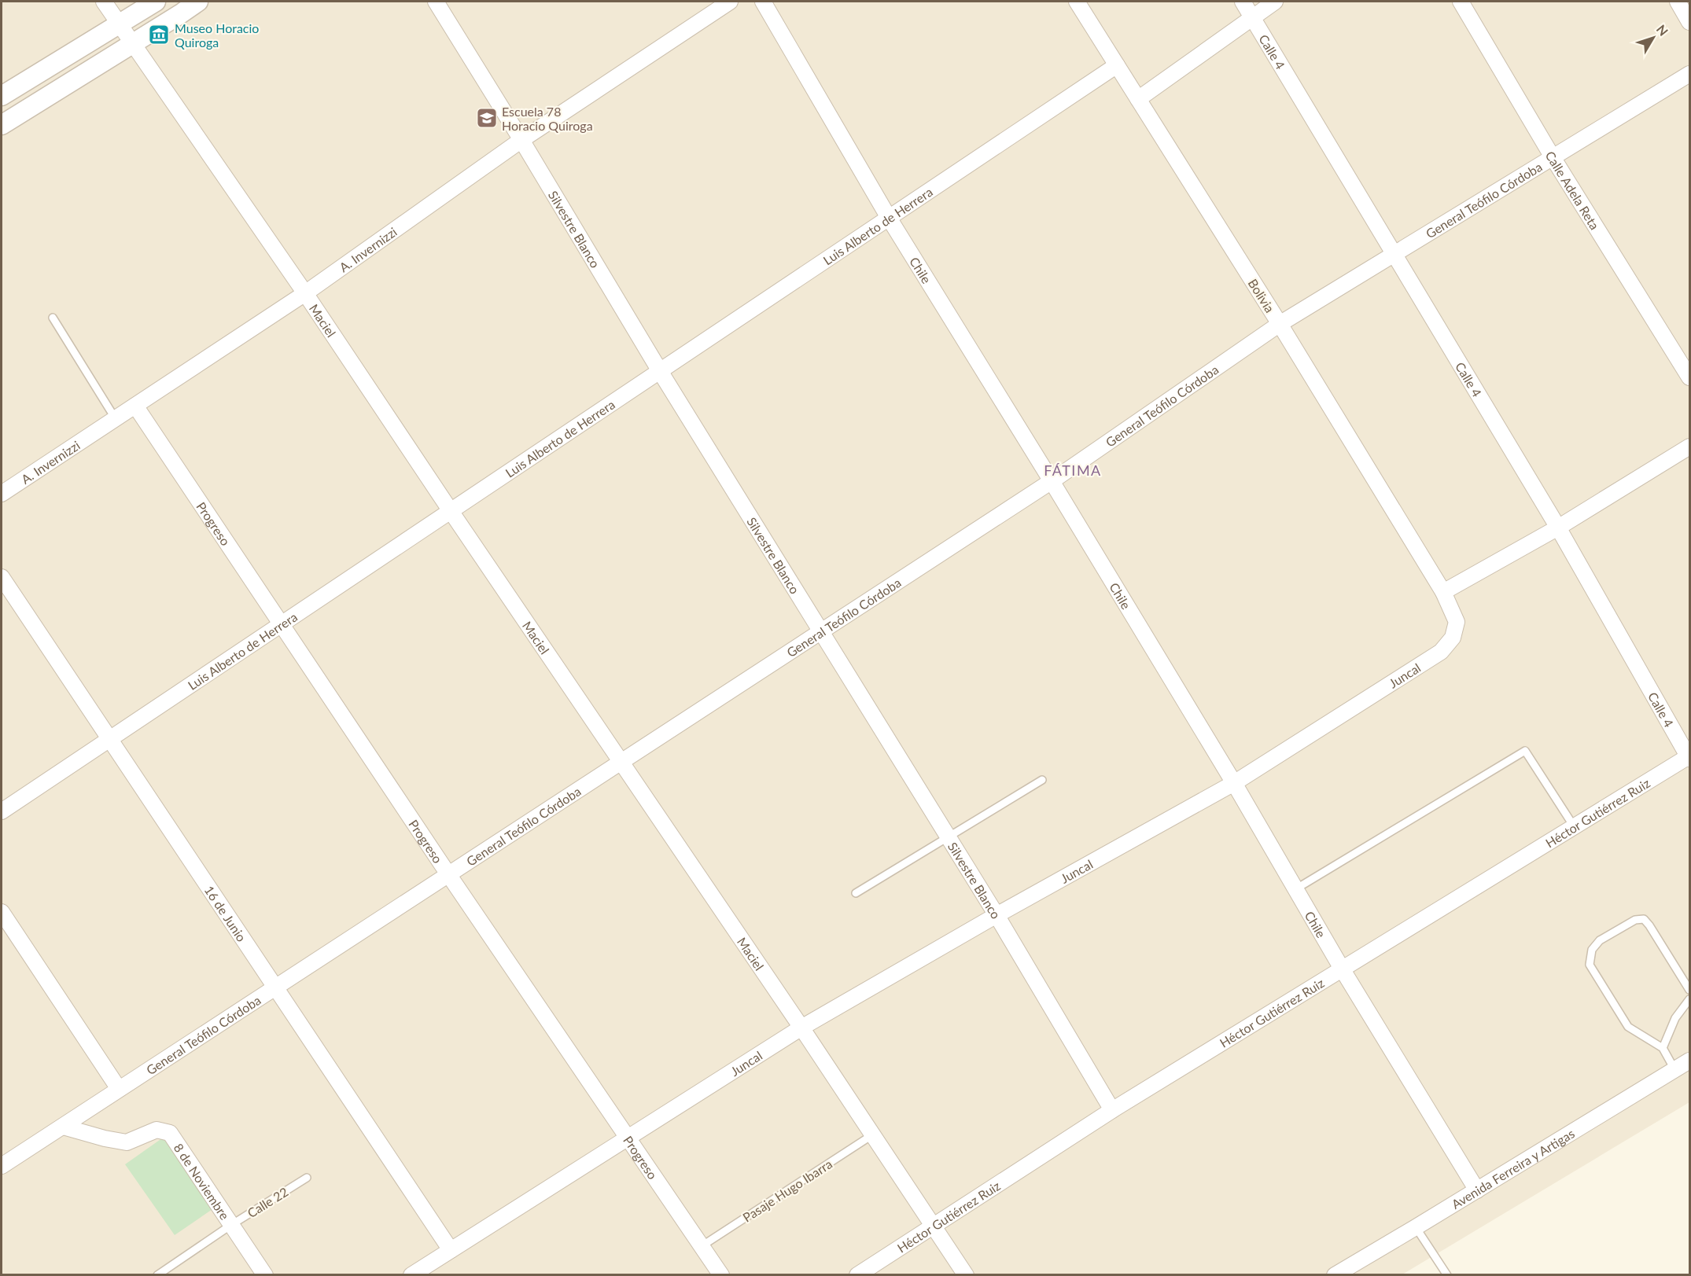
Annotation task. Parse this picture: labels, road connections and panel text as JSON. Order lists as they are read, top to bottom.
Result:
{
  "streets": {
    "street": [
      "Calle 4",
      "Calle Adela Reta",
      "General Teófilo Córdoba",
      "Luis Alberto de Herrera",
      "Silvestre Blanco",
      "A. Invernizzi",
      "Chile",
      "Bolivia",
      "Maciel",
      "Progreso",
      "Juncal",
      "Héctor Gutiérrez Ruiz",
      "16 de Junio",
      "Avenida Ferreira y Artigas",
      "8 de Noviembre"
    ],
    "lane": ["Pasaje Hugo Ibarra", "Calle 22"]
  },
  "crossings": [
    ["Calle 4", "General Teófilo Córdoba"],
    ["Calle 4", "Héctor Gutiérrez Ruiz"],
    ["Calle Adela Reta", "General Teófilo Córdoba"],
    ["General Teófilo Córdoba", "Silvestre Blanco"],
    ["General Teófilo Córdoba", "Chile"],
    ["General Teófilo Córdoba", "Bolivia"],
    ["General Teófilo Córdoba", "Maciel"],
    ["General Teófilo Córdoba", "Progreso"],
    ["General Teófilo Córdoba", "16 de Junio"],
    ["General Teófilo Córdoba", "8 de Noviembre"],
    ["Luis Alberto de Herrera", "Silvestre Blanco"],
    ["Luis Alberto de Herrera", "Chile"],
    ["Luis Alberto de Herrera", "Bolivia"],
    ["Luis Alberto de Herrera", "Maciel"],
    ["Luis Alberto de Herrera", "Progreso"],
    ["Luis Alberto de Herrera", "16 de Junio"],
    ["Silvestre Blanco", "A. Invernizzi"],
    ["Silvestre Blanco", "Juncal"],
    ["Silvestre Blanco", "Héctor Gutiérrez Ruiz"],
    ["A. Invernizzi", "Maciel"],
    ["A. Invernizzi", "Progreso"],
    ["Chile", "Juncal"],
    ["Chile", "Héctor Gutiérrez Ruiz"],
    ["Chile", "Avenida Ferreira y Artigas"],
    ["Bolivia", "Juncal"],
    ["Maciel", "Juncal"],
    ["Maciel", "Héctor Gutiérrez Ruiz"],
    ["Maciel", "Pasaje Hugo Ibarra"],
    ["Progreso", "Juncal"],
    ["Progreso", "Pasaje Hugo Ibarra"],
    ["Juncal", "16 de Junio"],
    ["8 de Noviembre", "Calle 22"]
  ],
  "districts": ["FÁTIMA"],
  "places": {
    "museum": ["Museo Horacio Quiroga"],
    "school or university": ["Escuela 78 Horacio Quiroga"]
  },
  "north": "top right"
}
